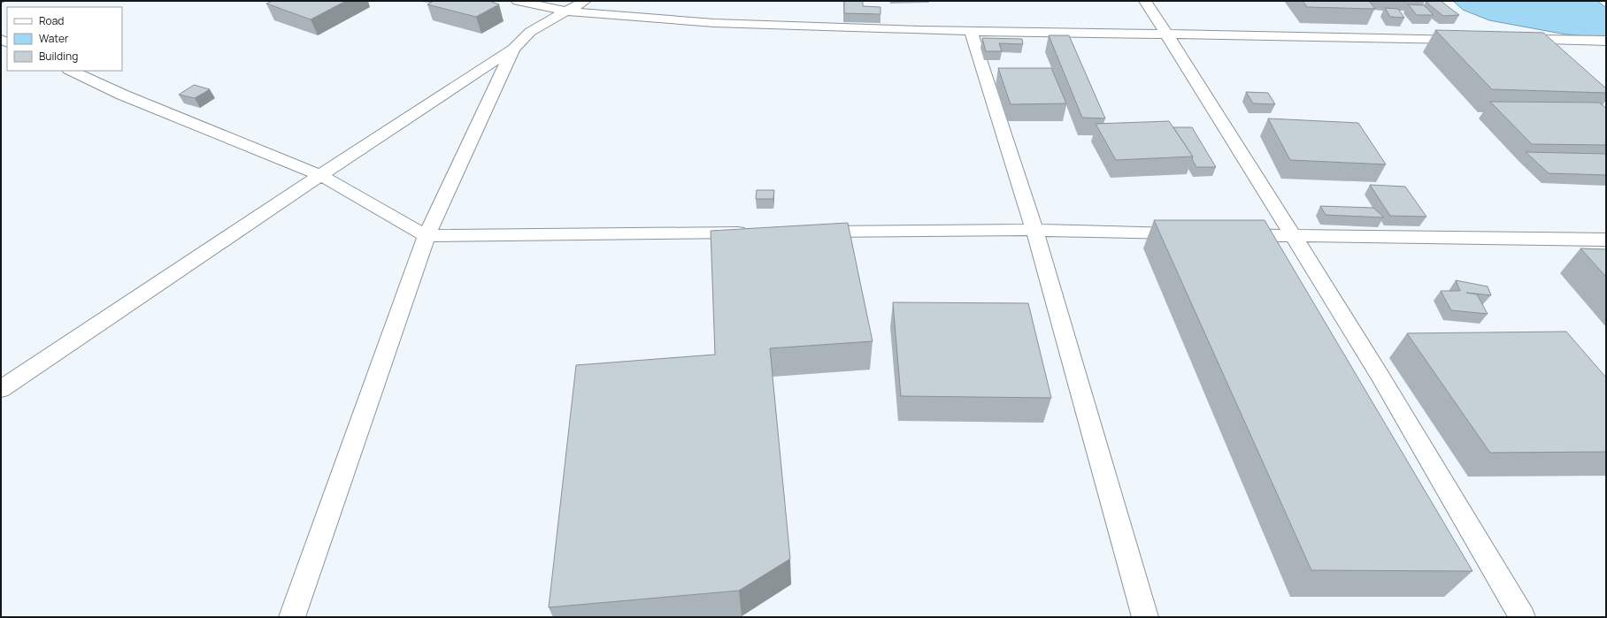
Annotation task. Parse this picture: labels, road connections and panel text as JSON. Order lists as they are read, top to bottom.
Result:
{
  "legend": ["Road", "Water", "Building"]
}
